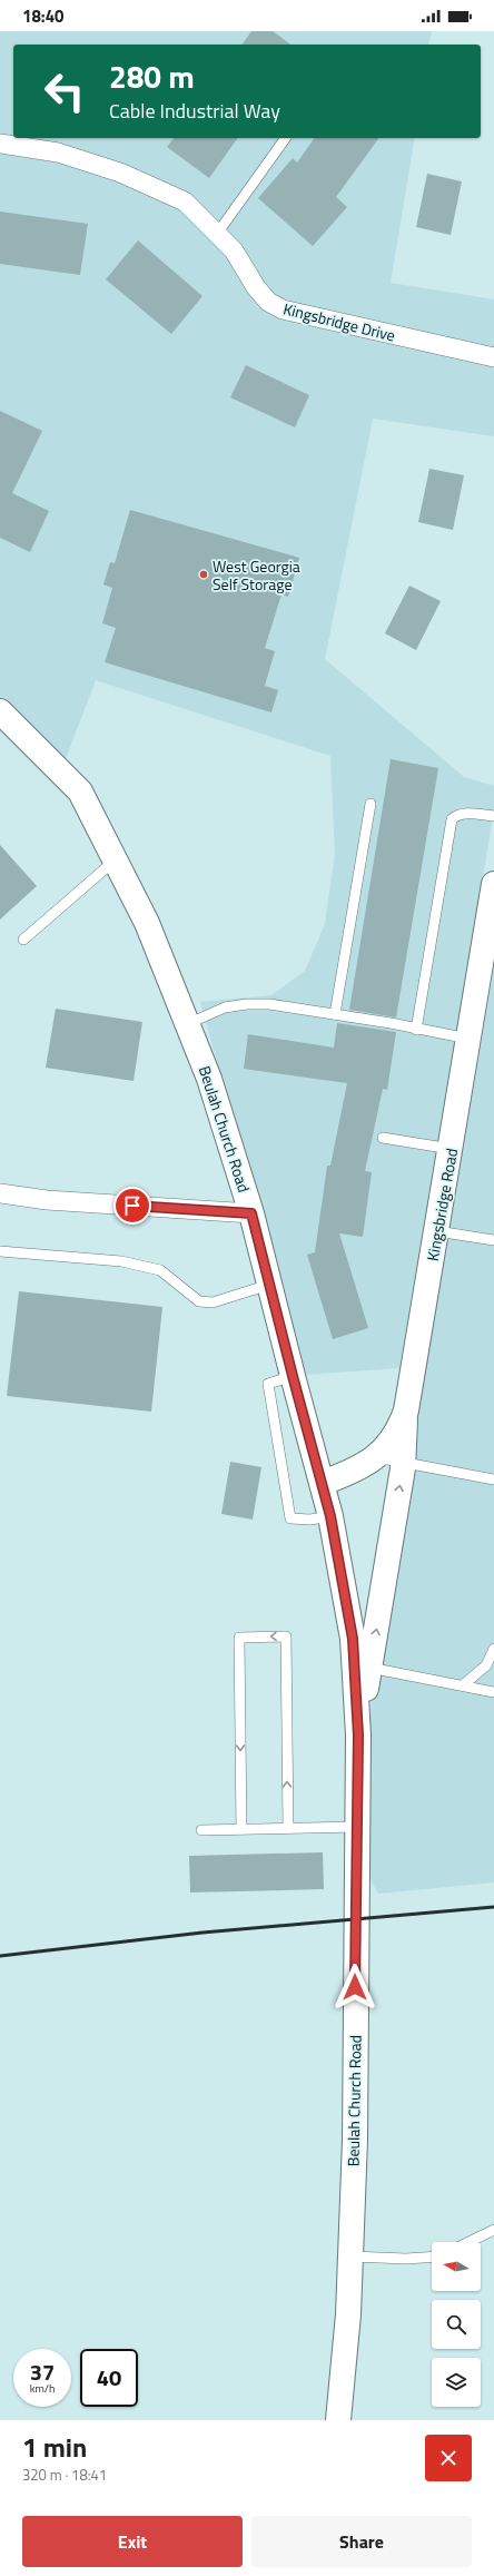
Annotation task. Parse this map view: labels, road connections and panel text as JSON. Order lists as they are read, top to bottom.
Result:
{
  "streets": {
    "street": ["Kingsbridge Drive", "Beulah Church Road", "Kingsbridge Road"]
  },
  "crossings": [
    ["Beulah Church Road", "Kingsbridge Road"]
  ],
  "places": ["West Georgia Self Storage"],
  "north": "left",
  "page": {
    "status": "18:40",
    "turn": ["280 m", "Cable Industrial Way"],
    "speed": "37 km/h",
    "limit": "40",
    "heading": ["1 min", "320 m · 18:41"],
    "buttons": ["Exit", "Share"]
  }
}
